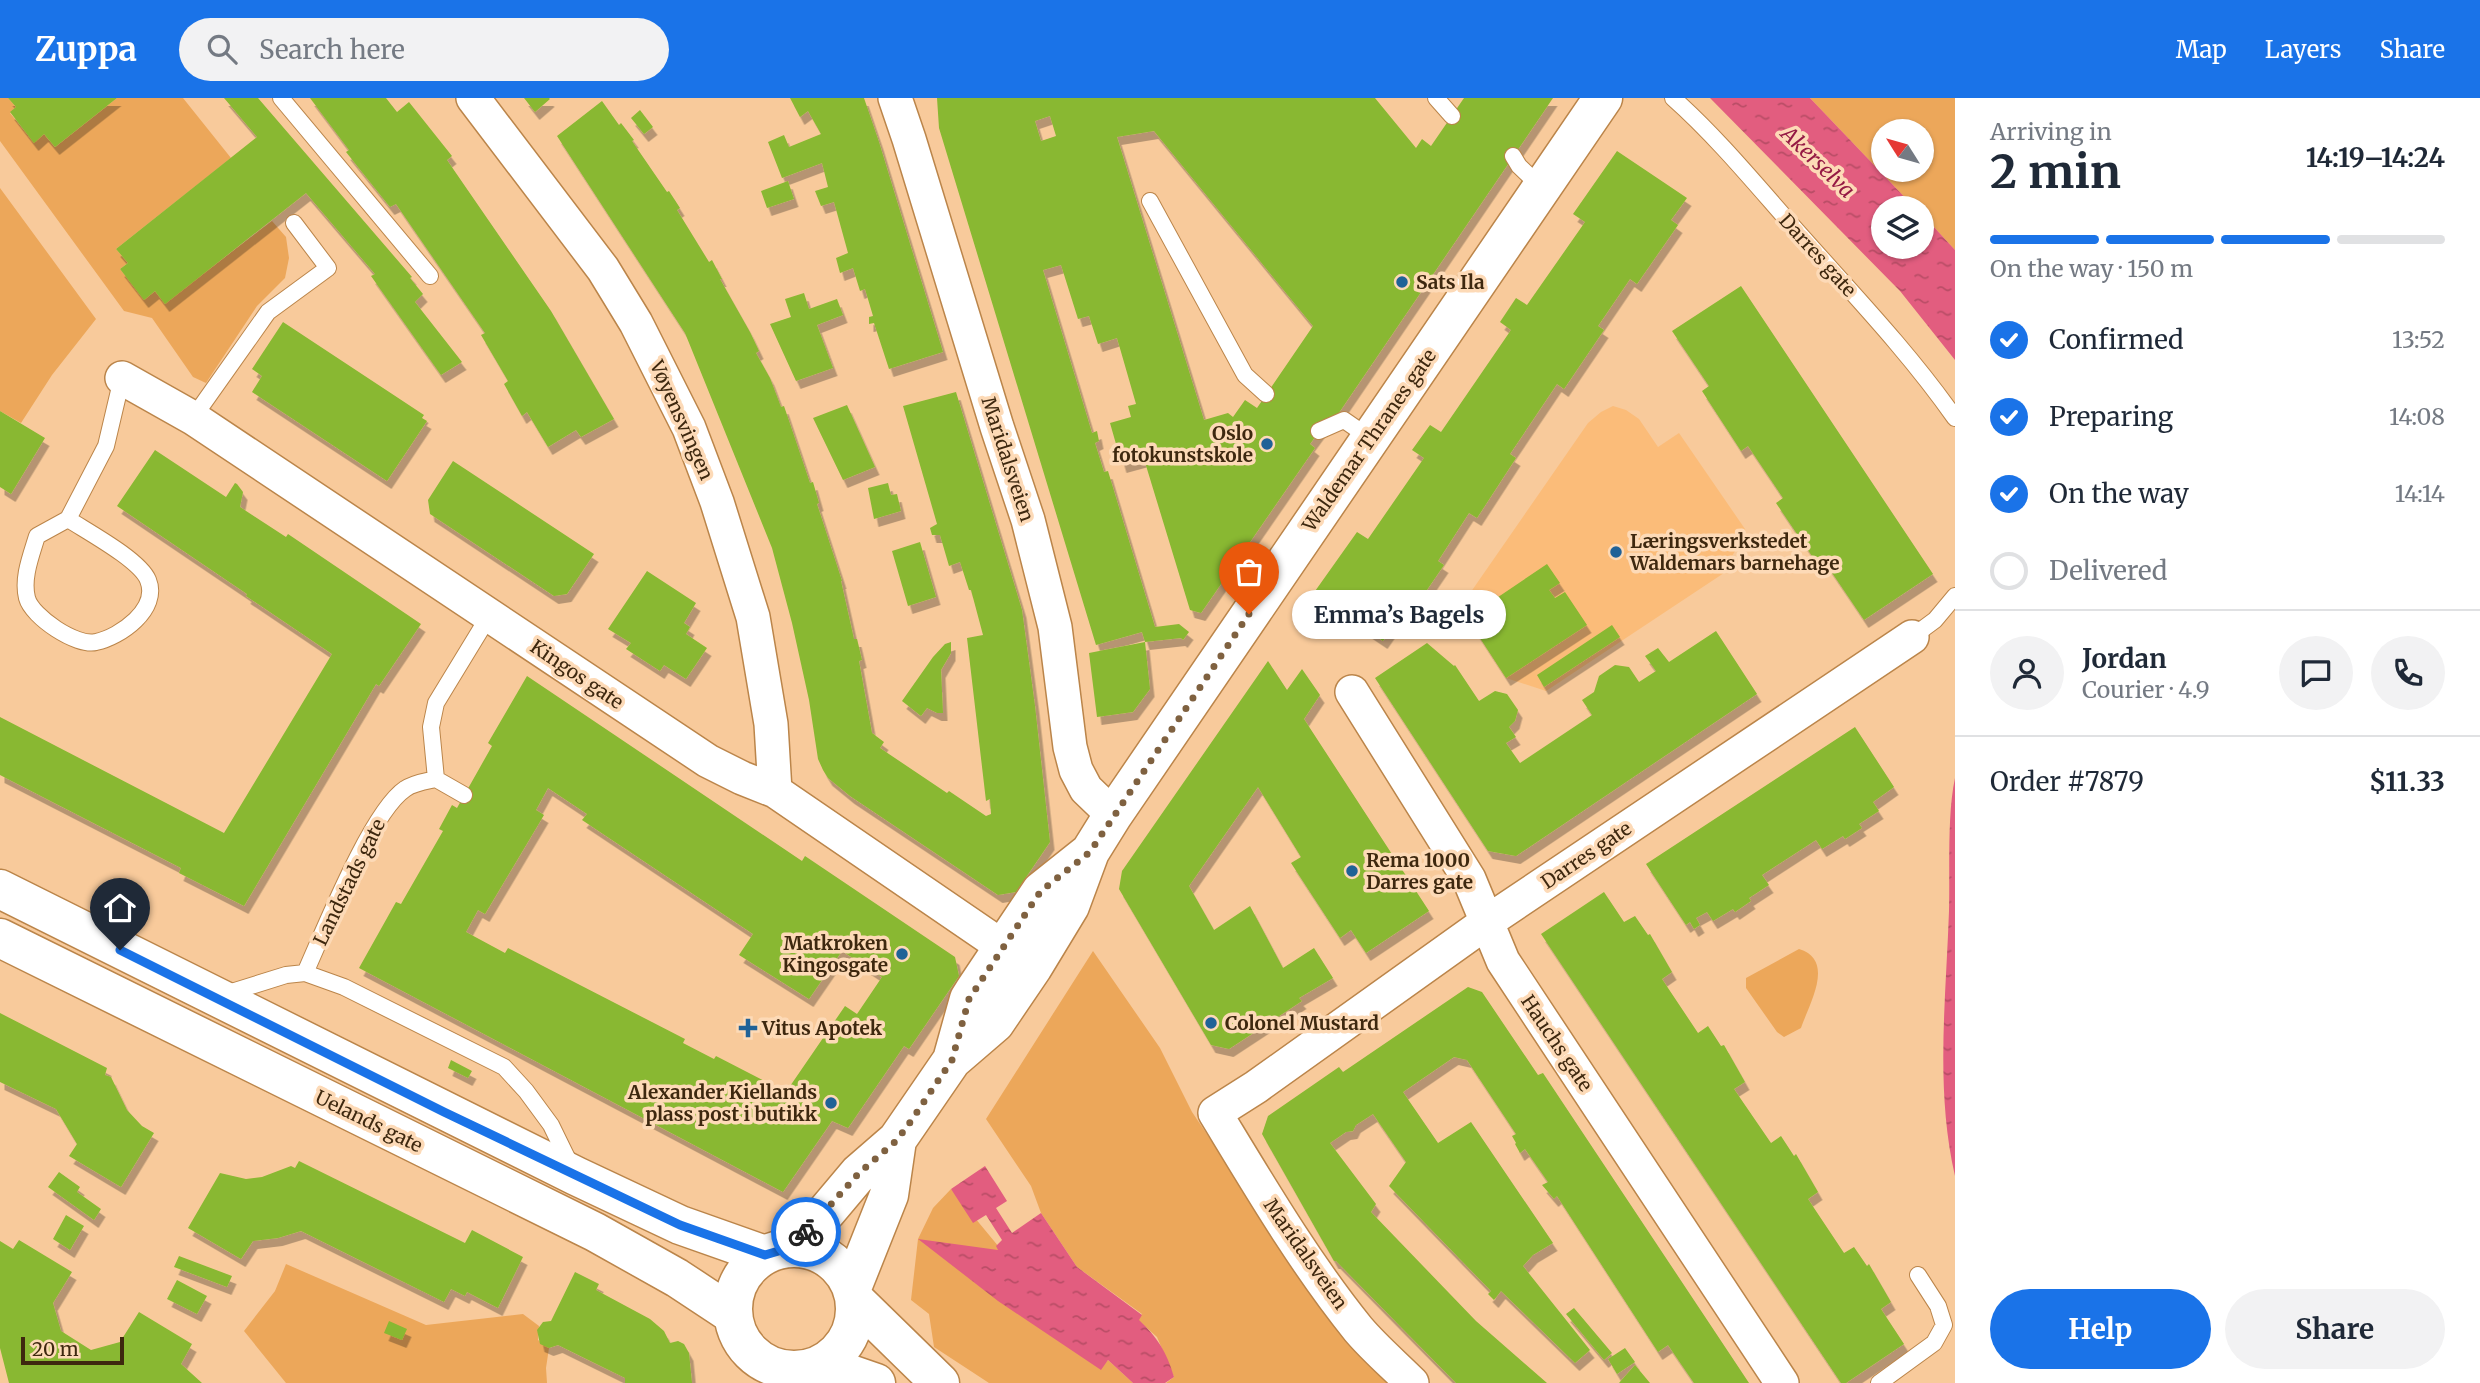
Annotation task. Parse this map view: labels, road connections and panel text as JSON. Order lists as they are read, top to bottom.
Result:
{
  "streets": {
    "main road": ["Waldemar Thranes gate", "Uelands gate"],
    "street": [
      "Darres gate",
      "Vøyensvingen",
      "Maridalsveien",
      "Kingos gate",
      "Hauchs gate"
    ],
    "lane": ["Landstads gate"]
  },
  "crossings": [
    ["Darres gate", "Maridalsveien"],
    ["Darres gate", "Hauchs gate"],
    ["Vøyensvingen", "Kingos gate"],
    ["Waldemar Thranes gate", "Maridalsveien"],
    ["Waldemar Thranes gate", "Kingos gate"],
    ["Waldemar Thranes gate", "Uelands gate"]
  ],
  "water": ["Akerselva"],
  "places": {
    "other": [
      "Sats Ila",
      "Oslo fotokunstskole",
      "Læringsverkstedet Waldemars barnehage",
      "Emma’s Bagels",
      "Rema 1000 Darres gate",
      "Matkroken Kingosgate",
      "Colonel Mustard",
      "Alexander Kiellands plass post i butikk"
    ],
    "health": ["Vitus Apotek"]
  },
  "scale_bar": "20 m",
  "north": "top left",
  "page": {
    "header": "Zuppa",
    "search": "Search here",
    "nav": ["Map", "Layers", "Share"],
    "heading": ["2 min", "Arriving in", "14:19–14:24"],
    "panel": [
      "Jordan",
      "Courier · 4.9",
      "Order #7879",
      "$11.33"
    ],
    "bar": "On the way · 150 m",
    "list": [
      ["Confirmed", "13:52"],
      ["Preparing", "14:08"],
      ["On the way", "14:14"],
      "Delivered"
    ],
    "bubble": "Emma’s Bagels",
    "buttons": ["Help", "Share"],
    "scale": "20 m"
  }
}
